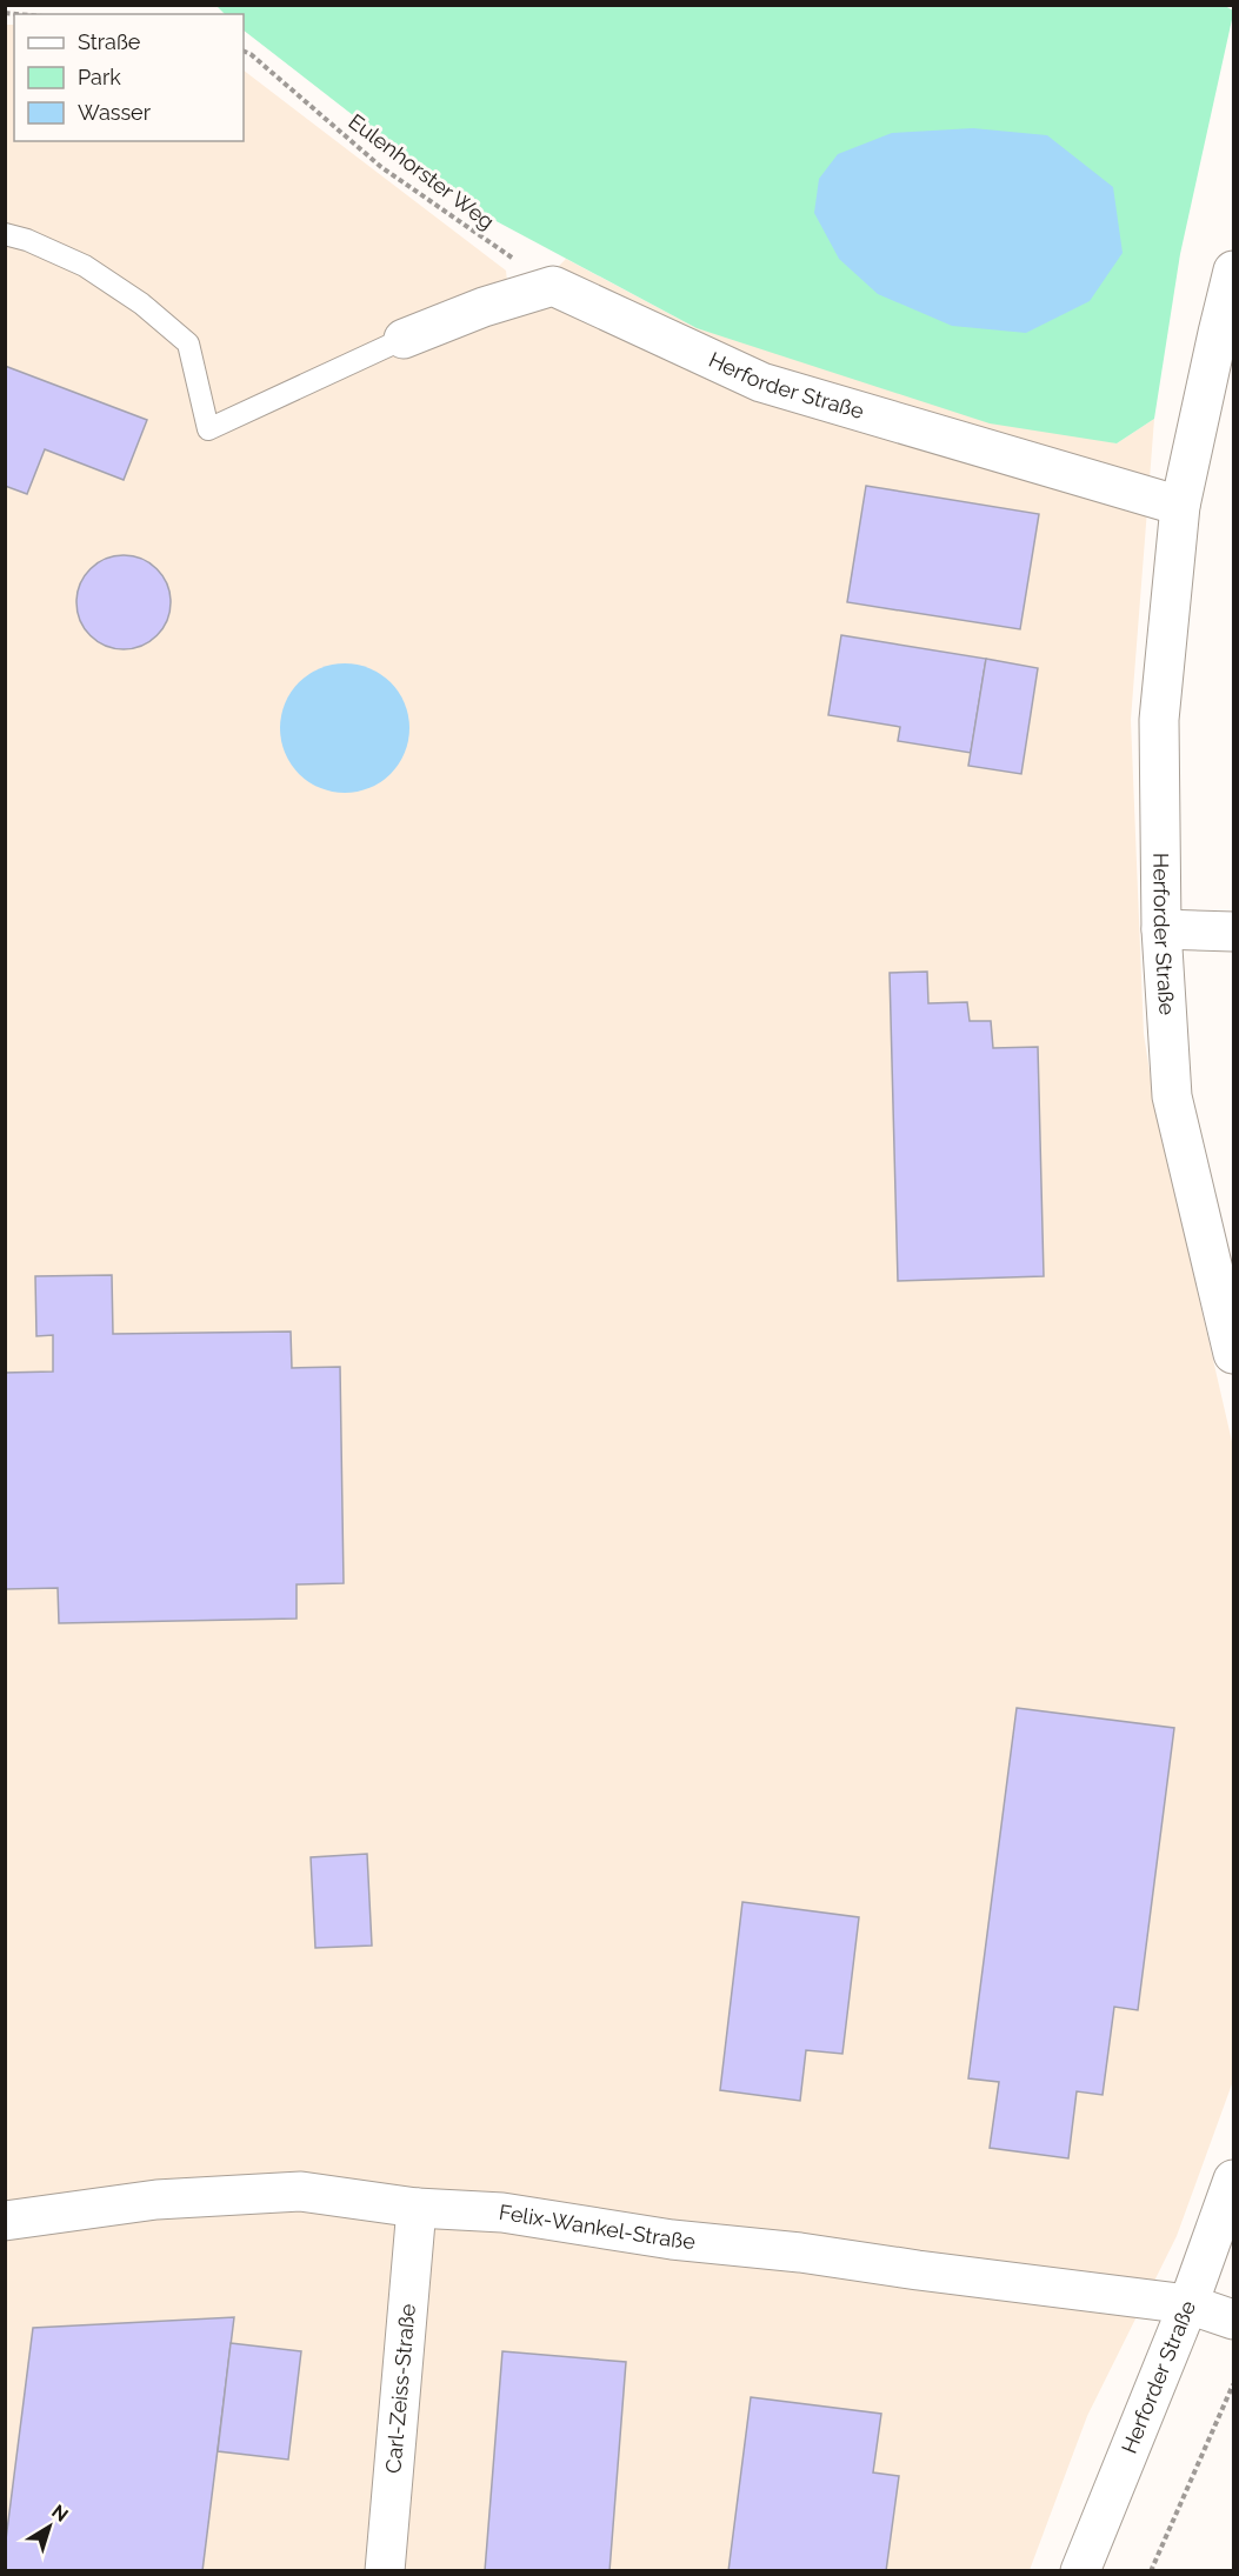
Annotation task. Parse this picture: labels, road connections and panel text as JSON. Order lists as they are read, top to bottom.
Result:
{
  "streets": {
    "street": ["Herforder Straße", "Felix-Wankel-Straße", "Carl-Zeiss-Straße"],
    "path": ["Eulenhorster Weg"]
  },
  "crossings": [
    ["Eulenhorster Weg", "Herforder Straße"],
    ["Herforder Straße", "Felix-Wankel-Straße"],
    ["Felix-Wankel-Straße", "Carl-Zeiss-Straße"]
  ],
  "legend": ["Straße", "Park", "Wasser"],
  "north": "top right"
}
